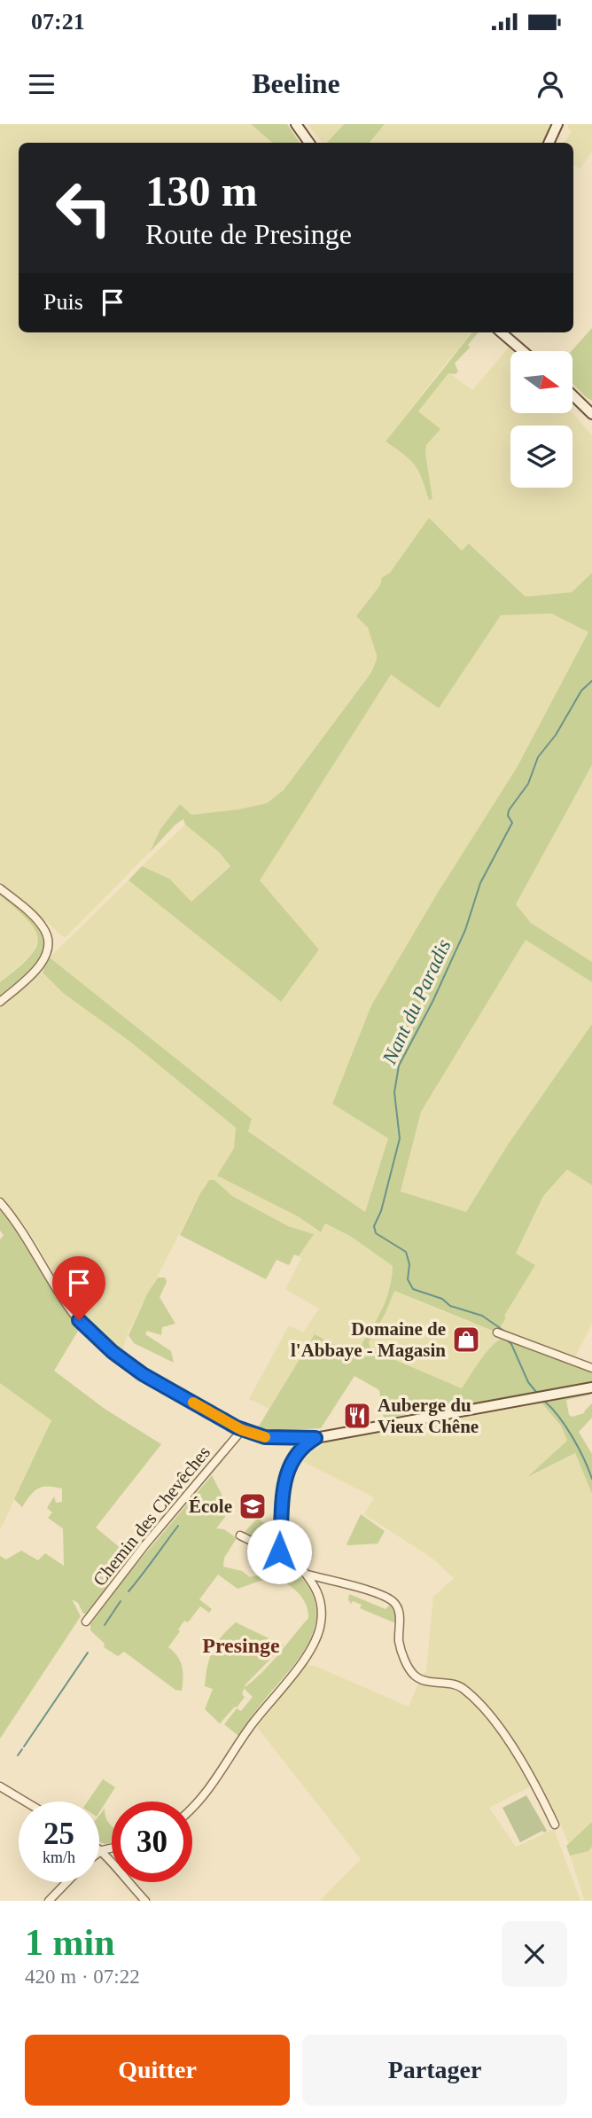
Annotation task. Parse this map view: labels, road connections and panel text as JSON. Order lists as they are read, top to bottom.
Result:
{
  "streets": {
    "street": ["Chemin des Chevêches"]
  },
  "districts": ["Presinge"],
  "water": ["Nant du Paradis"],
  "places": {
    "shop": ["Domaine de l'Abbaye - Magasin"],
    "restaurant": ["Auberge du Vieux Chêne"],
    "school or university": ["École"]
  },
  "north": "right",
  "page": {
    "status": "07:21",
    "header": "Beeline",
    "turn": ["130 m", "Route de Presinge"],
    "then": "Puis",
    "speed": "25 km/h",
    "limit": "30",
    "heading": ["1 min", "420 m · 07:22"],
    "buttons": ["Quitter", "Partager"]
  }
}
